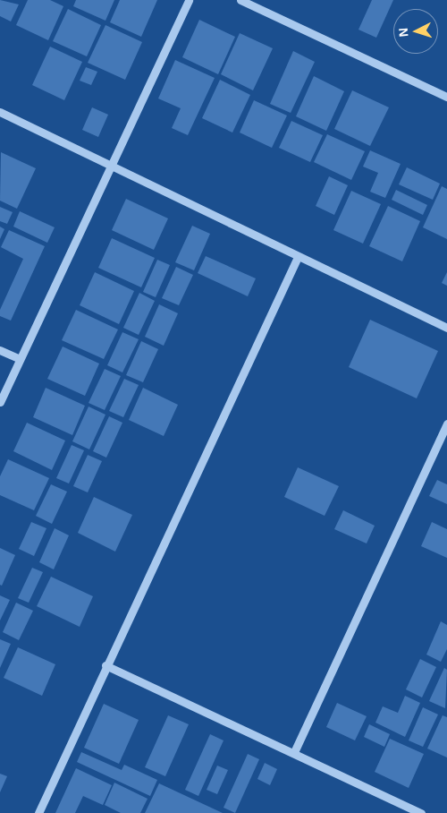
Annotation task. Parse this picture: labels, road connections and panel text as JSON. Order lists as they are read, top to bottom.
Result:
{
  "north": "left"
}
